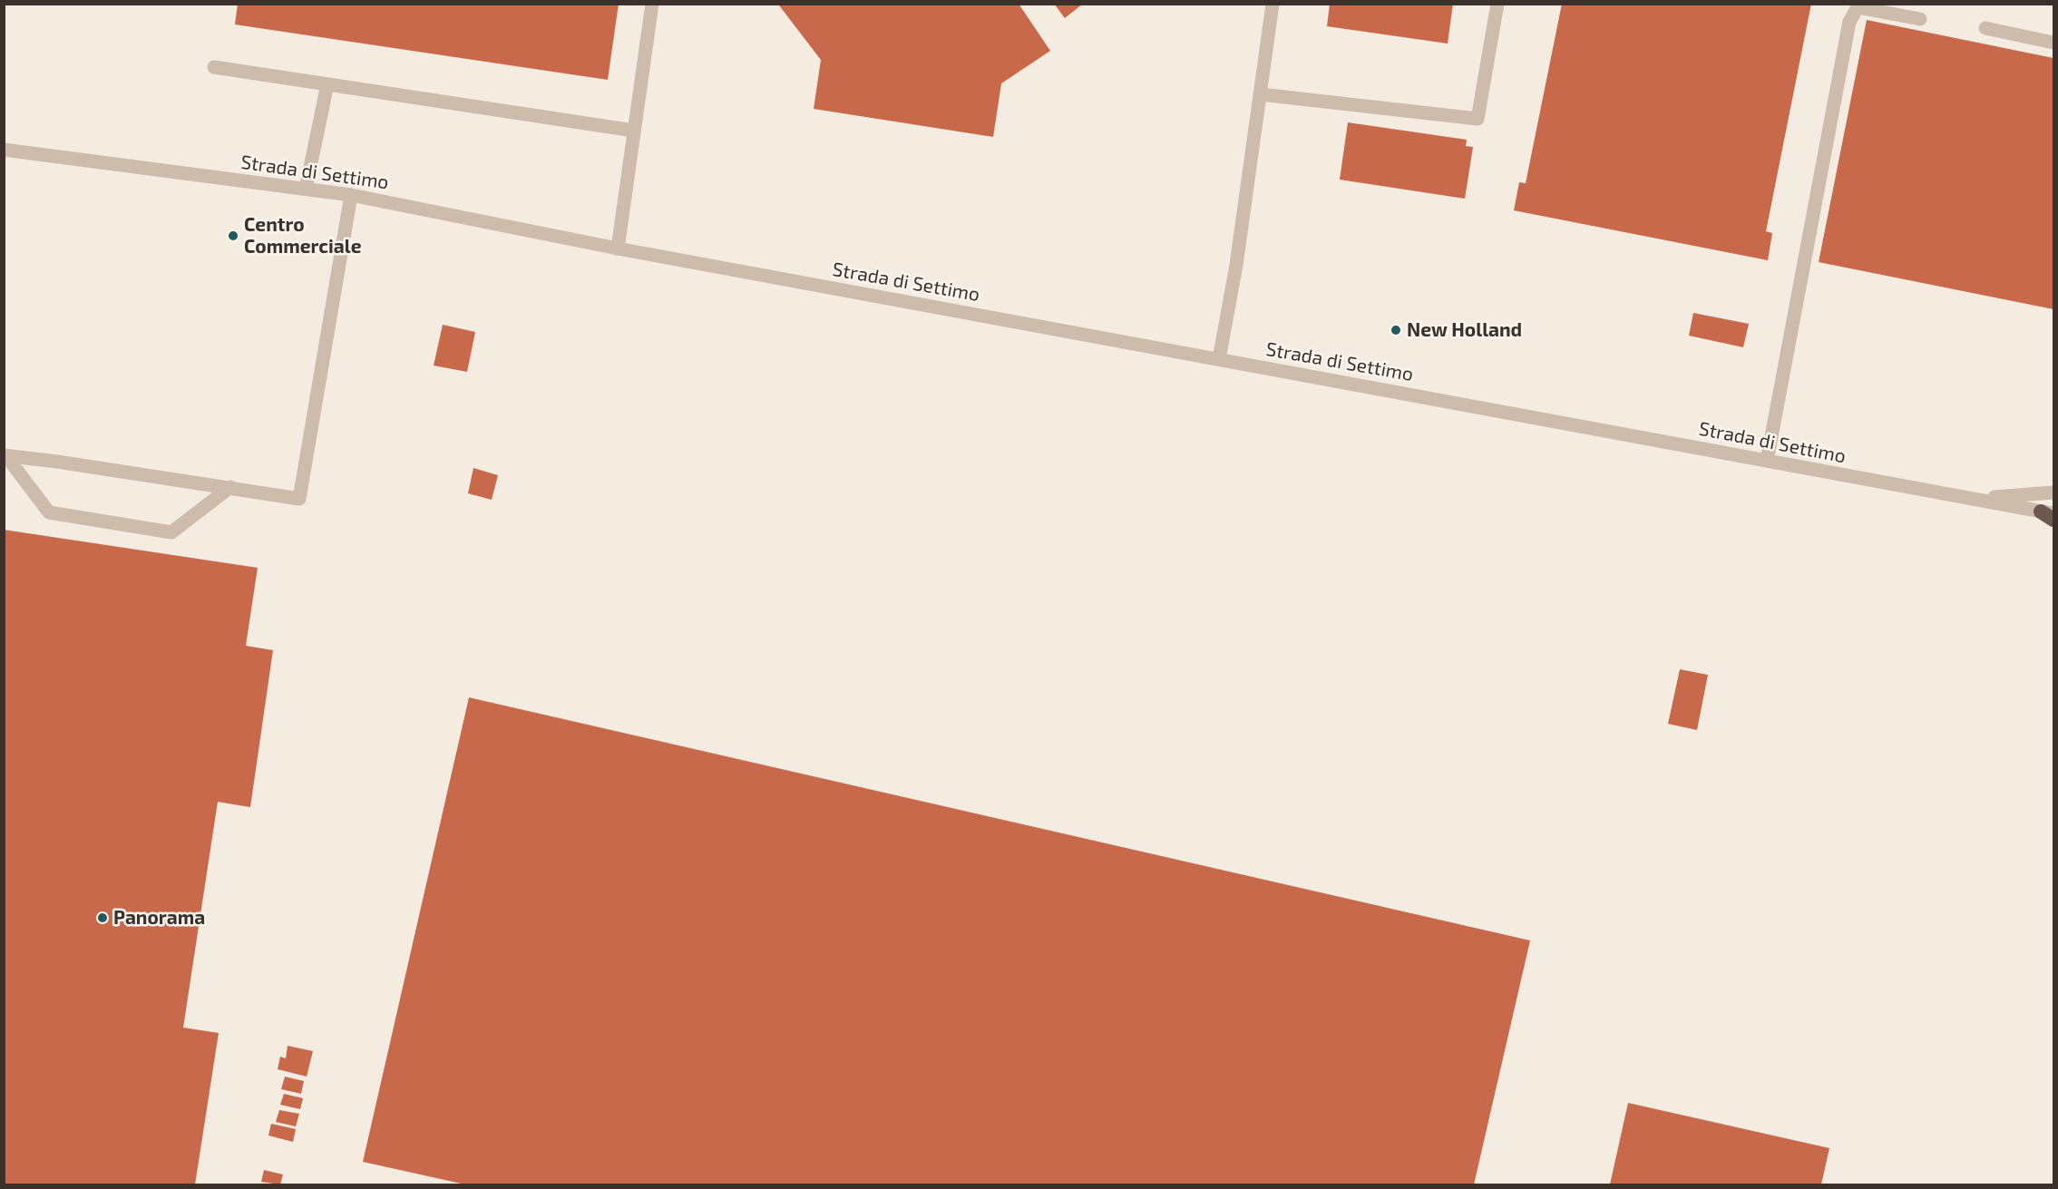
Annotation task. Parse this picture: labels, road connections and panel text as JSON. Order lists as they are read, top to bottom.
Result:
{
  "streets": {
    "street": ["Strada di Settimo"]
  },
  "places": ["Centro Commerciale", "New Holland", "Panorama"]
}
